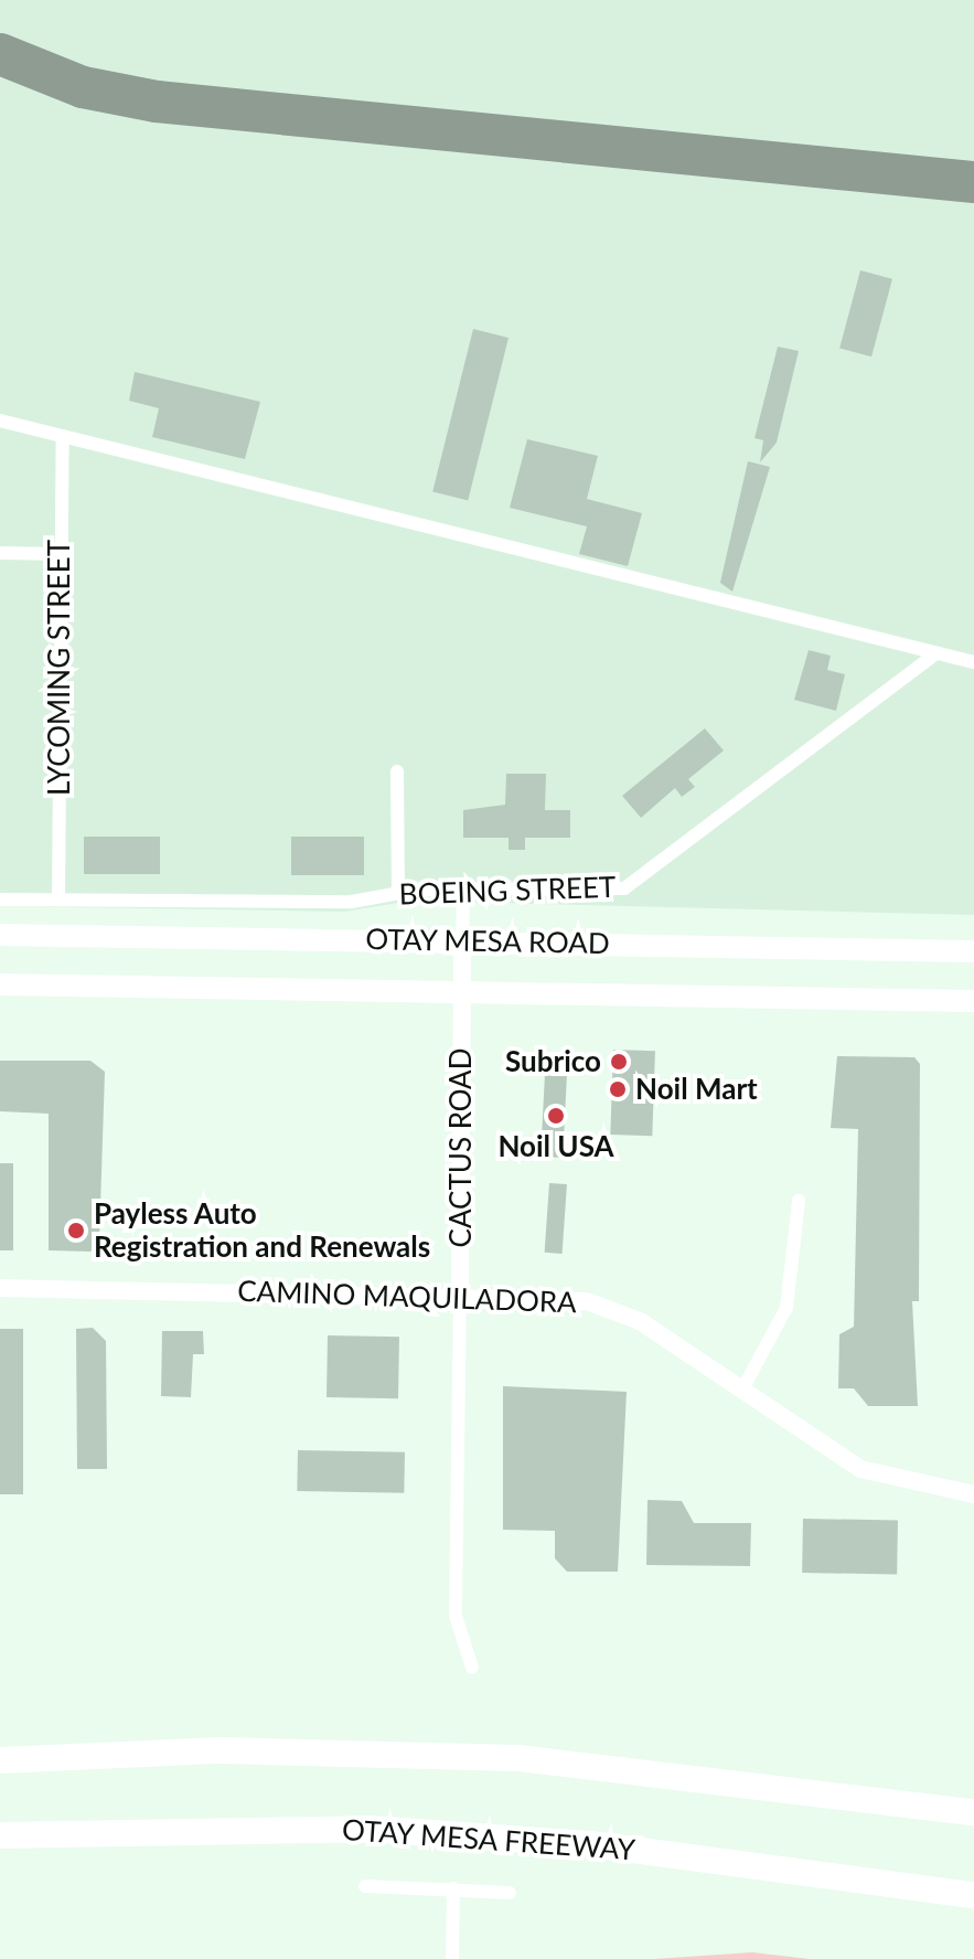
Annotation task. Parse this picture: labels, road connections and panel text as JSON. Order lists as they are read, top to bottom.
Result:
{
  "streets": {
    "highway": ["OTAY MESA FREEWAY"],
    "main road": ["OTAY MESA ROAD"],
    "street": [
      "LYCOMING STREET",
      "BOEING STREET",
      "CACTUS ROAD",
      "CAMINO MAQUILADORA"
    ]
  },
  "crossings": [
    ["LYCOMING STREET", "BOEING STREET"],
    ["BOEING STREET", "CACTUS ROAD"],
    ["OTAY MESA ROAD", "CACTUS ROAD"],
    ["CACTUS ROAD", "CAMINO MAQUILADORA"]
  ],
  "places": [
    "Subrico",
    "Noil Mart",
    "Noil USA",
    "Payless Auto Registration and Renewals"
  ]
}
